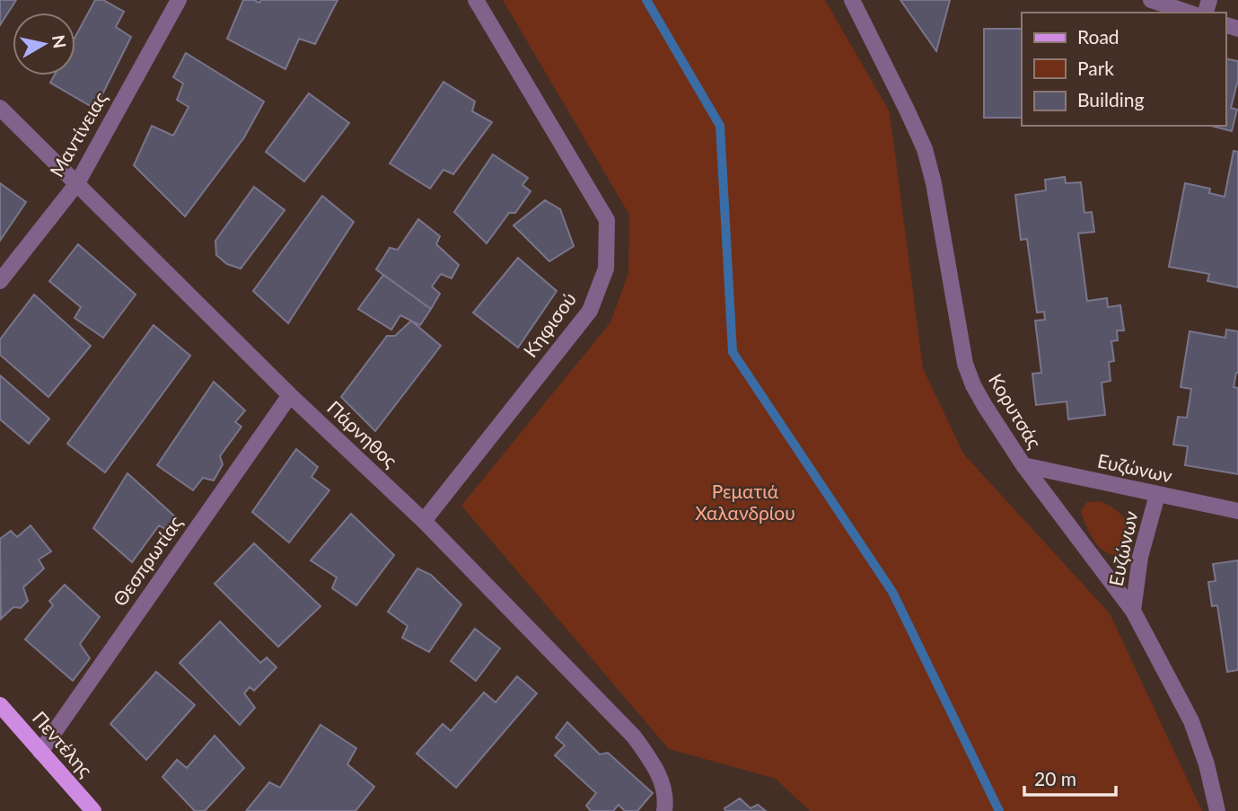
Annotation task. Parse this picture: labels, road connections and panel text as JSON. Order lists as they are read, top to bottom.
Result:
{
  "streets": {
    "main road": ["Πεντέλης"],
    "street": [
      "Μαντίνειας",
      "Κηφισού",
      "Κορυτσάς",
      "Πάρνηθος",
      "Ευζώνων",
      "Eυζώνων",
      "Θεσπρωτίας"
    ]
  },
  "crossings": [
    ["Μαντίνειας", "Πάρνηθος"],
    ["Κηφισού", "Πάρνηθος"],
    ["Κορυτσάς", "Ευζώνων"],
    ["Κορυτσάς", "Eυζώνων"],
    ["Πάρνηθος", "Θεσπρωτίας"],
    ["Ευζώνων", "Eυζώνων"],
    ["Θεσπρωτίας", "Πεντέλης"]
  ],
  "parks": ["Ρεματιά Χαλανδρίου"],
  "legend": ["Road", "Park", "Building"],
  "scale_bar": "20 m",
  "north": "right"
}
